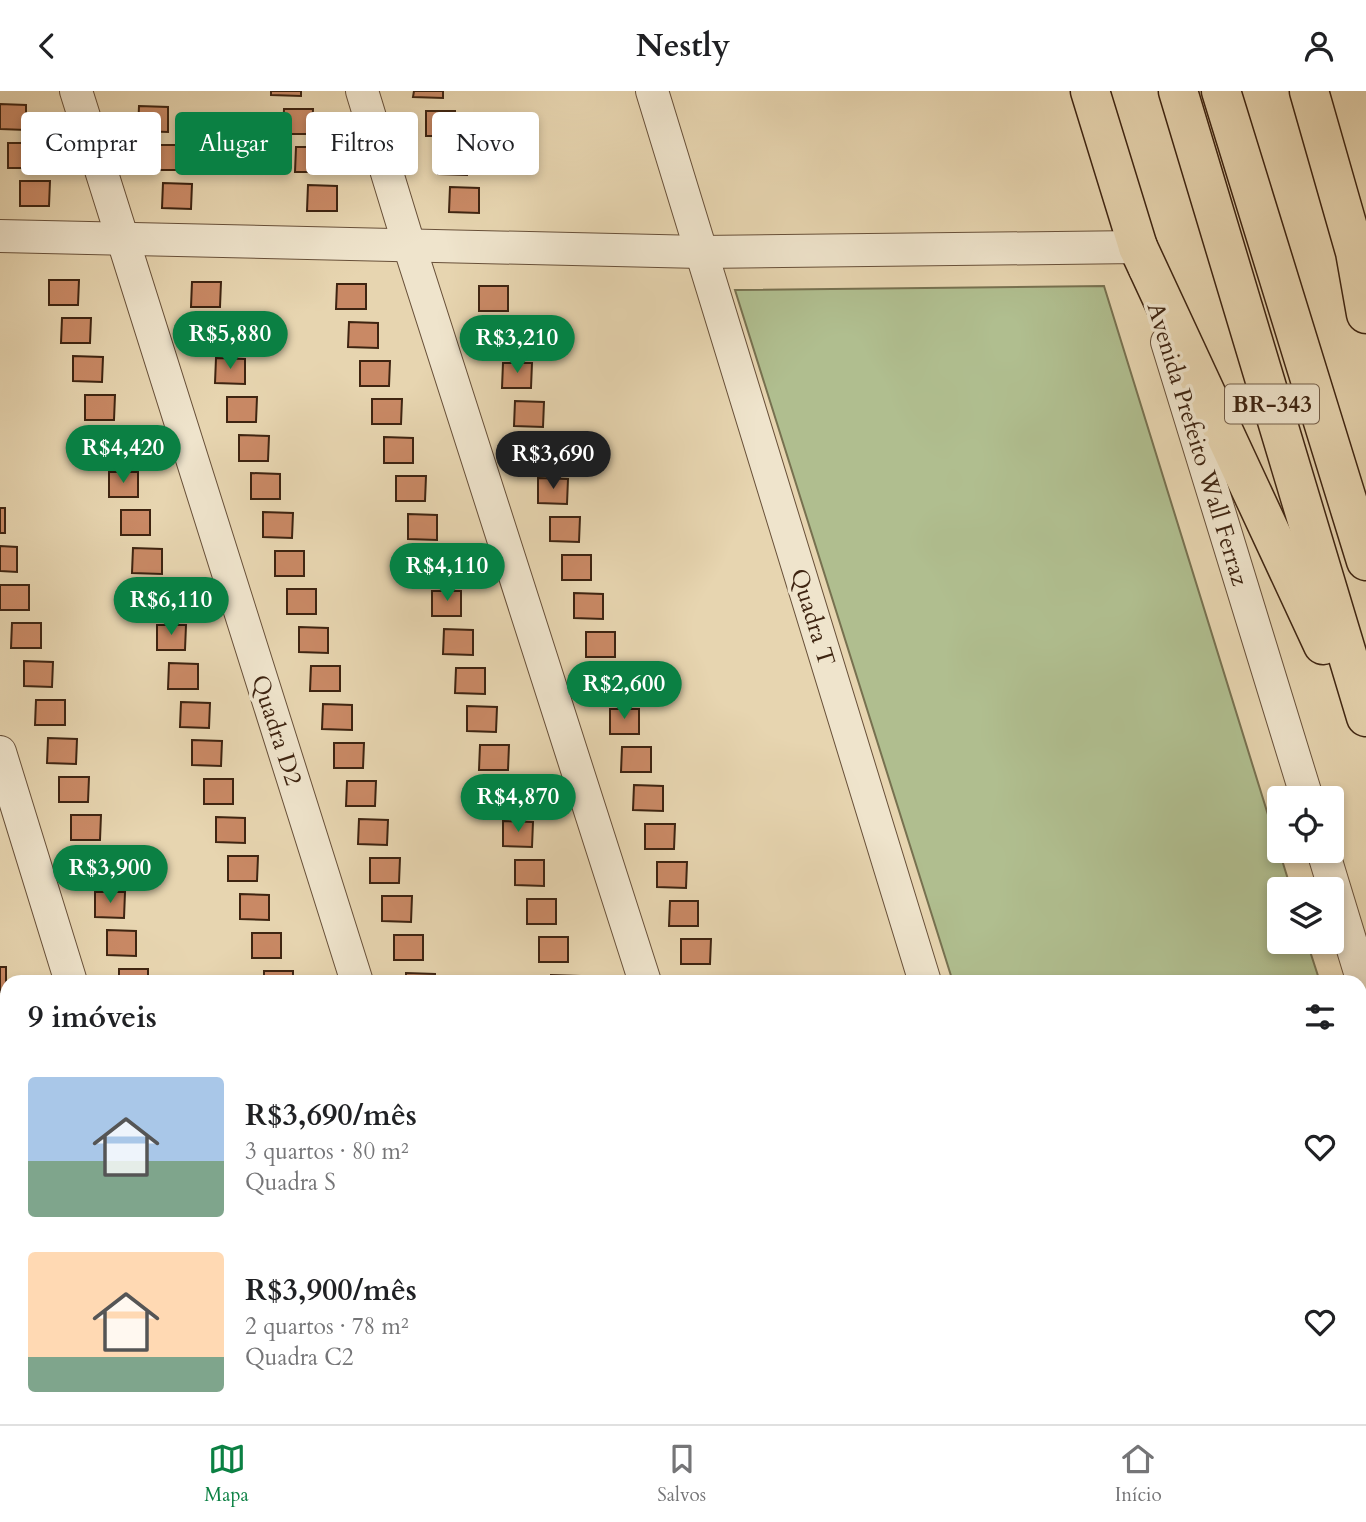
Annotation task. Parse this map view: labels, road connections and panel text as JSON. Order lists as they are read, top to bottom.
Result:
{
  "streets": {
    "main road": ["BR-343", "Avenida Prefeito Wall Ferraz"],
    "street": ["Quadra T", "Quadra D2"]
  },
  "page": {
    "header": "Nestly",
    "chip": [
      "Comprar",
      "Alugar",
      "Filtros",
      "Novo"
    ],
    "price": [
      "R$5,880",
      "R$3,210",
      "R$4,420",
      "R$3,690",
      "R$4,110",
      "R$6,110",
      "R$2,600",
      "R$4,870",
      "R$3,900"
    ],
    "heading": "9 imóveis",
    "list": [
      {
        "name": "R$3,690/mês",
        "note": "3 quartos · 80 m² · Quadra S"
      },
      {
        "name": "R$3,900/mês",
        "note": "2 quartos · 78 m² · Quadra C2"
      }
    ],
    "tabs": ["Mapa", "Salvos", "Início"]
  }
}
